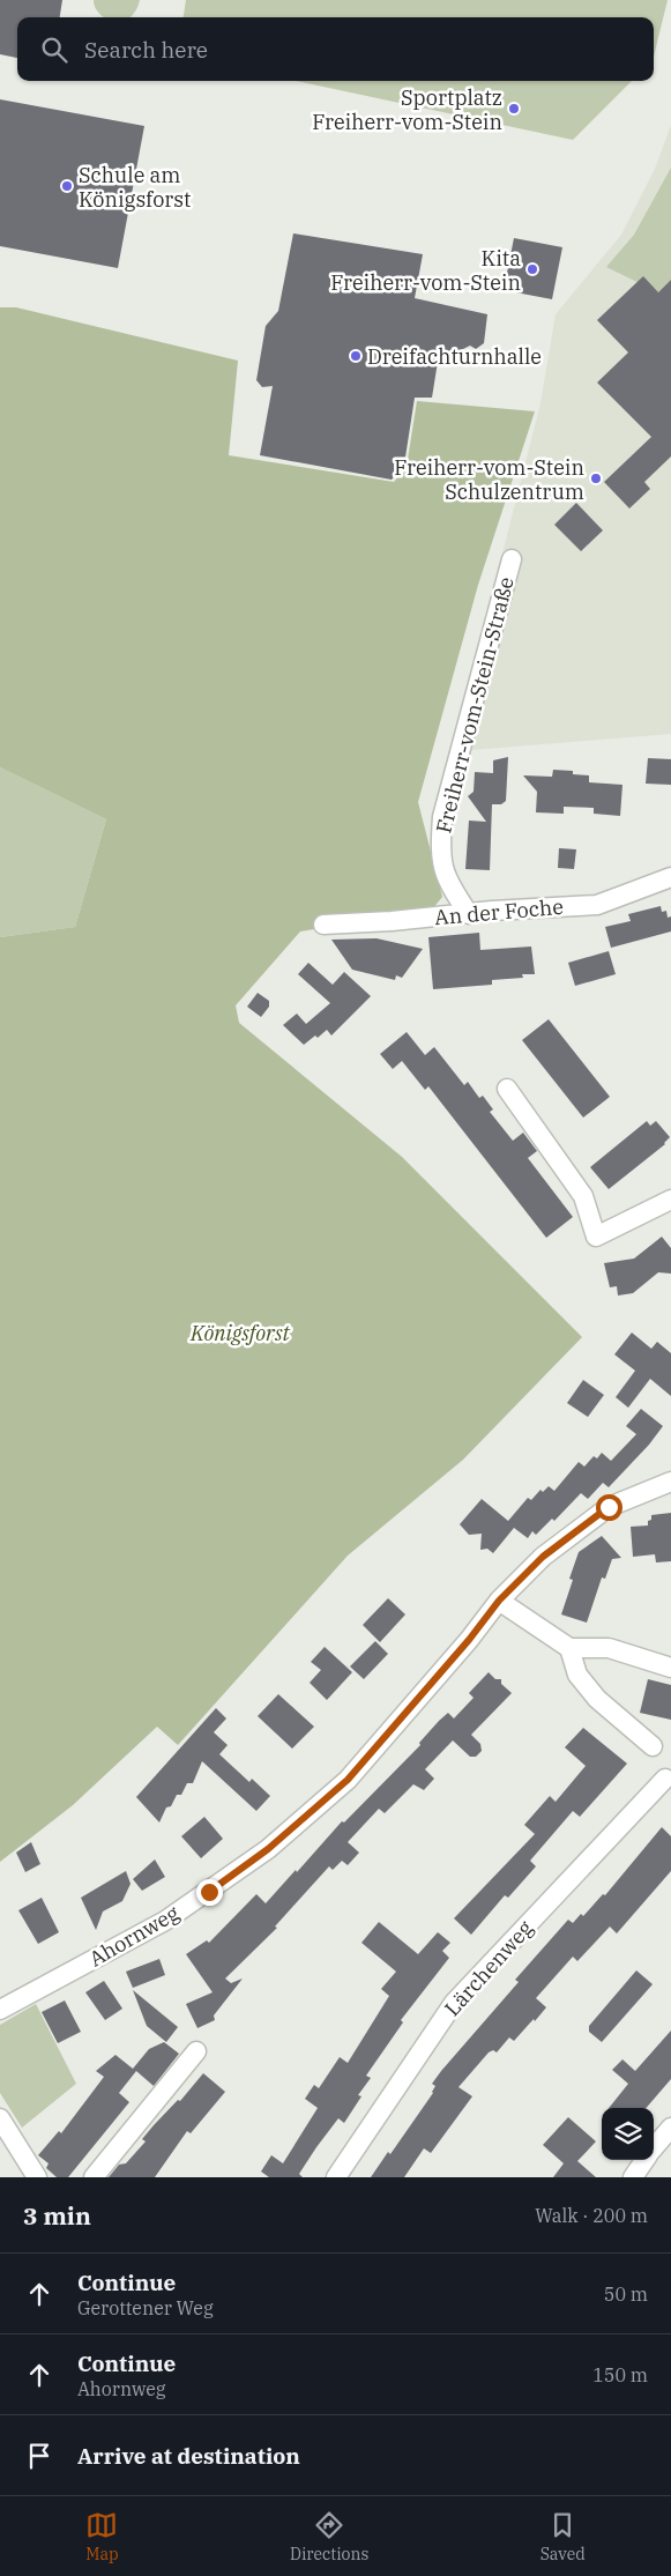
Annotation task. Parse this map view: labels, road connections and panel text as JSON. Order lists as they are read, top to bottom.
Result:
{
  "streets": {
    "street": [
      "Freiherr-vom-Stein-Straße",
      "An der Foche",
      "Ahornweg",
      "Lärchenweg"
    ]
  },
  "crossings": [
    ["Freiherr-vom-Stein-Straße", "An der Foche"]
  ],
  "parks": ["Königsforst"],
  "places": [
    "Sportplatz Freiherr-vom-Stein",
    "Schule am Königsforst",
    "Kita Freiherr-vom-Stein",
    "Dreifachturnhalle",
    "Freiherr-vom-Stein Schulzentrum"
  ],
  "page": {
    "search": "Search here",
    "heading": ["3 min", "Walk · 200 m"],
    "list": [
      ["Continue", "Gerottener Weg", "50 m"],
      ["Continue", "Ahornweg", "150 m"],
      "Arrive at destination"
    ],
    "nav": ["Map", "Directions", "Saved"]
  }
}
